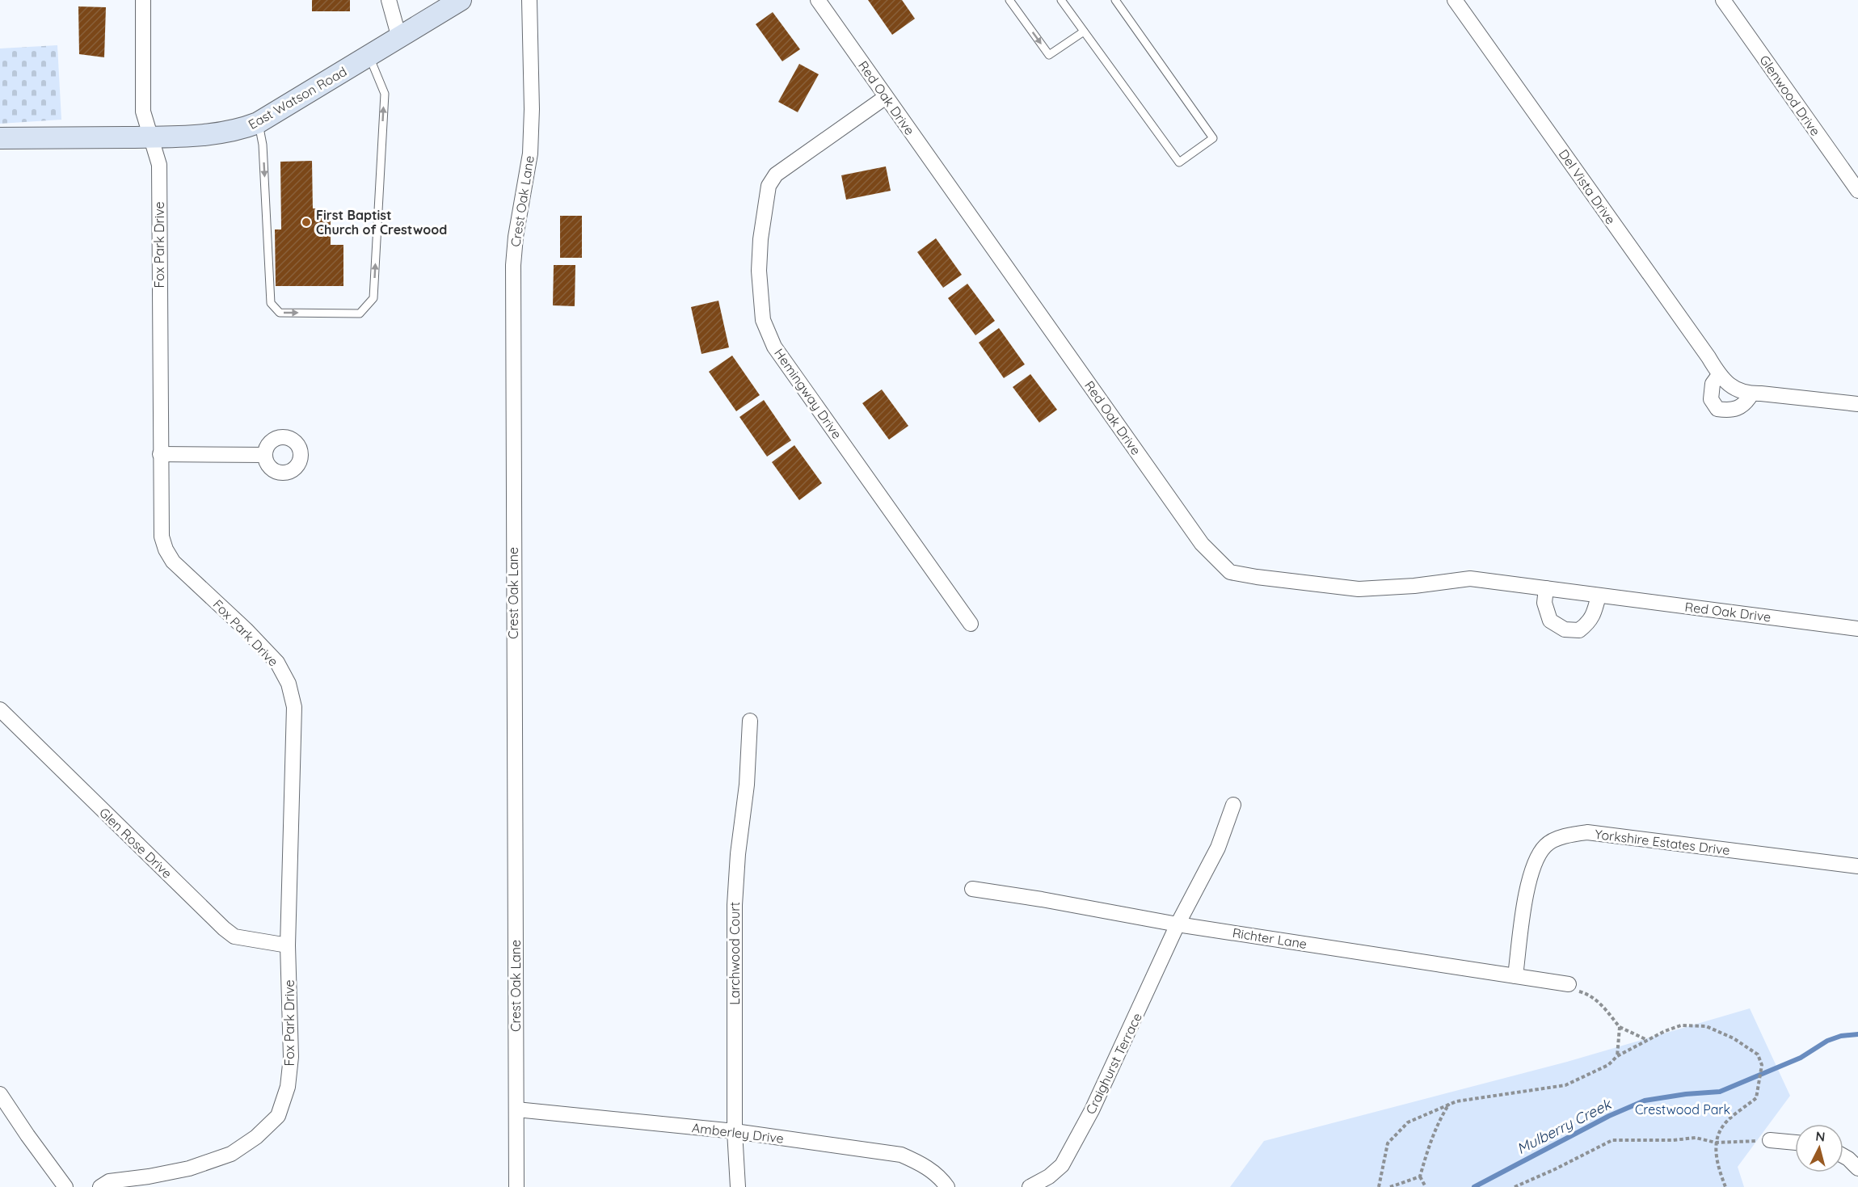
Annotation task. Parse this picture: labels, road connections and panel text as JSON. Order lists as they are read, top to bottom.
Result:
{
  "streets": {
    "street": [
      "Glenwood Drive",
      "East Watson Road",
      "Red Oak Drive",
      "Del Vista Drive",
      "Crest Oak Lane",
      "Fox Park Drive",
      "Hemingway Drive",
      "Yorkshire Estates Drive",
      "Glen Rose Drive",
      "Richter Lane",
      "Larchwood Court",
      "Craighurst Terrace",
      "Amberley Drive"
    ]
  },
  "crossings": [
    ["East Watson Road", "Fox Park Drive"],
    ["Red Oak Drive", "Hemingway Drive"],
    ["Crest Oak Lane", "Amberley Drive"],
    ["Fox Park Drive", "Glen Rose Drive"],
    ["Yorkshire Estates Drive", "Richter Lane"],
    ["Richter Lane", "Craighurst Terrace"],
    ["Larchwood Court", "Amberley Drive"]
  ],
  "water": ["Mulberry Creek"],
  "parks": ["Crestwood Park"],
  "places": ["First Baptist Church of Crestwood"],
  "north": "top"
}
